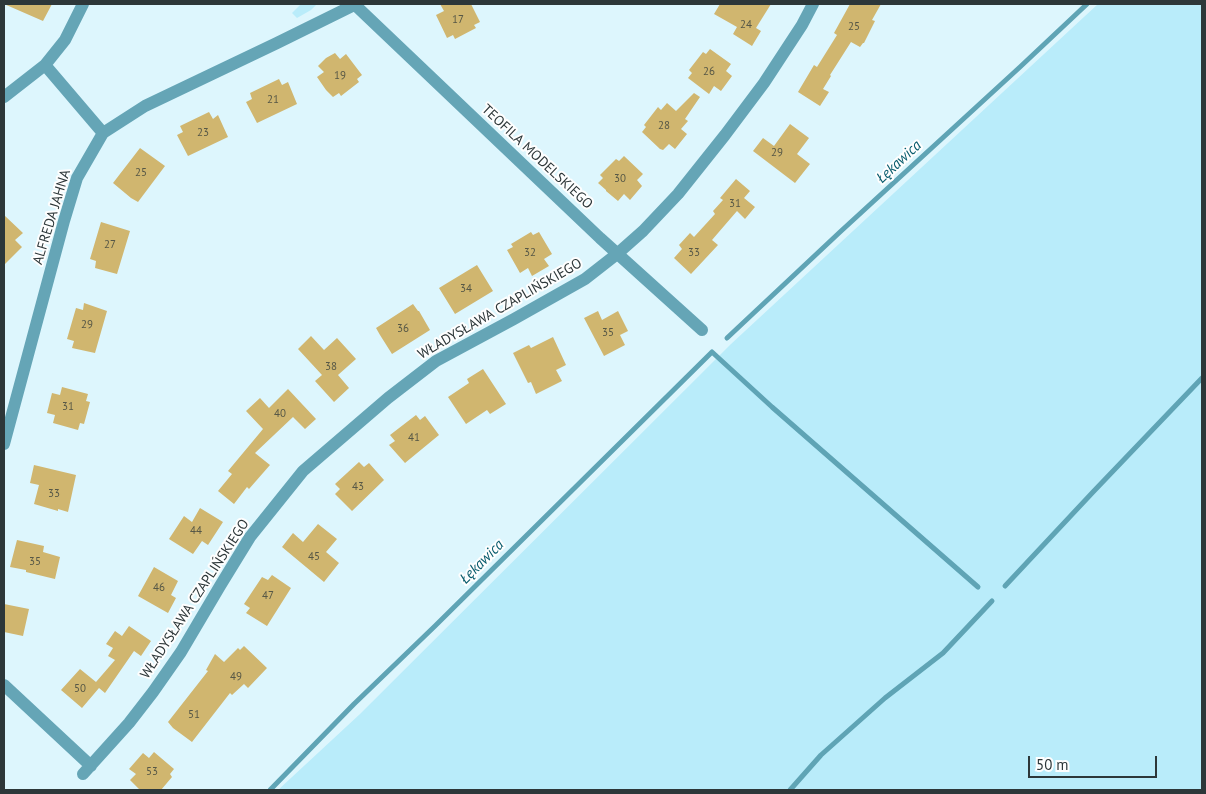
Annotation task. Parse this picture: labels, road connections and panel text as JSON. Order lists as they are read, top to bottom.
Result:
{
  "streets": {
    "street": ["TEOFILA MODELSKIEGO", "ALFREDA JAHNA", "WŁADYSŁAWA CZAPLIŃSKIEGO"]
  },
  "crossings": [
    ["TEOFILA MODELSKIEGO", "ALFREDA JAHNA"],
    ["TEOFILA MODELSKIEGO", "WŁADYSŁAWA CZAPLIŃSKIEGO"]
  ],
  "water": ["Łękawica"],
  "house_numbers": [
    "17",
    "24",
    "25",
    "26",
    "19",
    "21",
    "28",
    "23",
    "29",
    "25",
    "30",
    "31",
    "27",
    "32",
    "33",
    "34",
    "29",
    "36",
    "35",
    "38",
    "31",
    "40",
    "41",
    "43",
    "33",
    "44",
    "45",
    "35",
    "46",
    "47",
    "49",
    "50",
    "51",
    "53"
  ],
  "scale_bar": "50 m"
}
